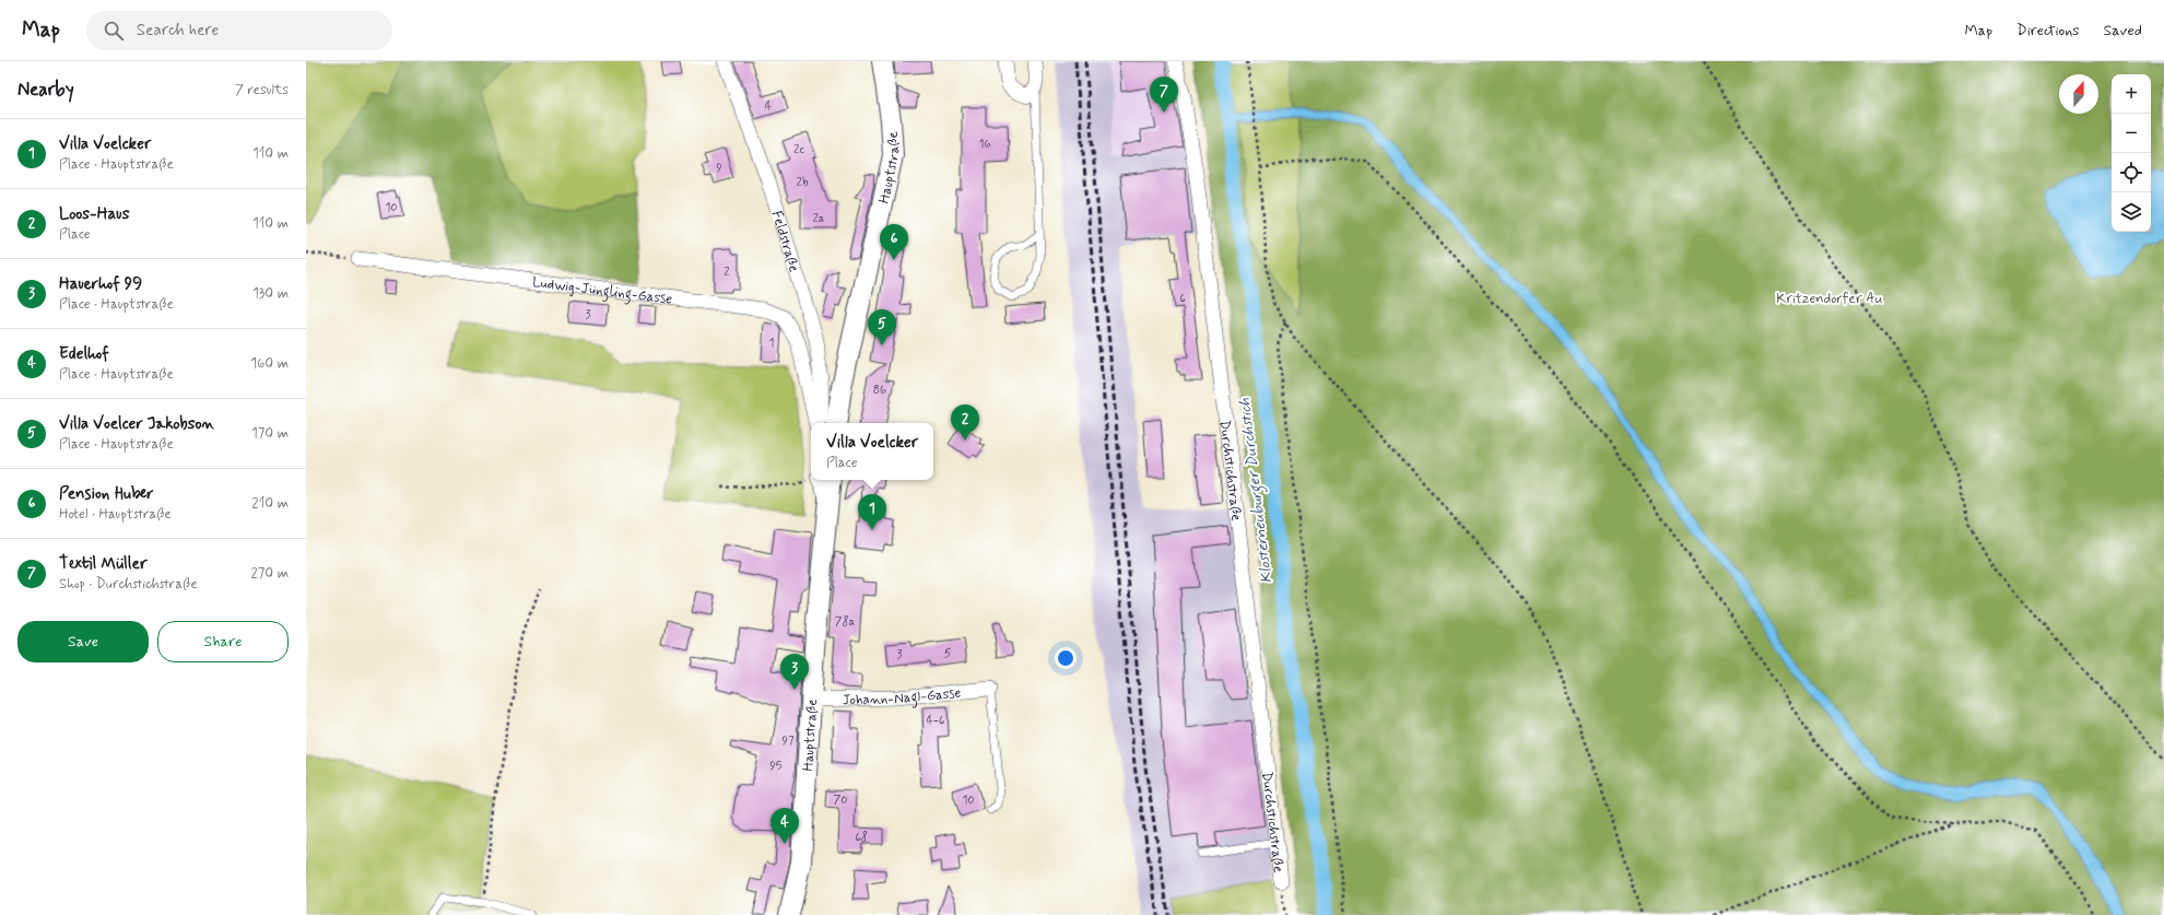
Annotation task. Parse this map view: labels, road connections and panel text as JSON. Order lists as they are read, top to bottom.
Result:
{
  "streets": {
    "main road": ["Hauptstraße"],
    "street": [
      "Feldstraße",
      "Ludwig-Jüngling-Gasse",
      "Durchstichstraße",
      "Johann-Nagl-Gasse"
    ]
  },
  "crossings": [
    ["Hauptstraße", "Johann-Nagl-Gasse"]
  ],
  "water": ["Klosterneuburger Durchstich"],
  "parks": ["Kritzendorfer Au"],
  "house_numbers": [
    "4",
    "16",
    "2c",
    "9",
    "2b",
    "10",
    "2a",
    "2",
    "6",
    "3",
    "1",
    "86",
    "78a",
    "5",
    "3",
    "4-6",
    "97",
    "95",
    "70",
    "10",
    "68"
  ],
  "north": "top",
  "page": {
    "header": "Map",
    "search": "Search here",
    "nav": ["Map", "Directions", "Saved"],
    "heading": ["Nearby", "7 results"],
    "map_buttons": ["+", "−"],
    "pins": [
      "7",
      "6",
      "5",
      "2",
      "1",
      "3",
      "4"
    ],
    "list": [
      {
        "mark": "1",
        "name": "Villa Voelcker",
        "note": "Place · Hauptstraße",
        "value": "110 m"
      },
      {
        "mark": "2",
        "name": "Loos-Haus",
        "note": "Place",
        "value": "110 m"
      },
      {
        "mark": "3",
        "name": "Hauerhof 99",
        "note": "Place · Hauptstraße",
        "value": "130 m"
      },
      {
        "mark": "4",
        "name": "Edelhof",
        "note": "Place · Hauptstraße",
        "value": "160 m"
      },
      {
        "mark": "5",
        "name": "Villa Voelcer Jakobson",
        "note": "Place · Hauptstraße",
        "value": "170 m"
      },
      {
        "mark": "6",
        "name": "Pension Huber",
        "note": "Hotel · Hauptstraße",
        "value": "210 m"
      },
      {
        "mark": "7",
        "name": "Textil Müller",
        "note": "Shop · Durchstichstraße",
        "value": "270 m"
      }
    ],
    "popup": ["Villa Voelcker", "Place"],
    "buttons": ["Save", "Share"]
  }
}
